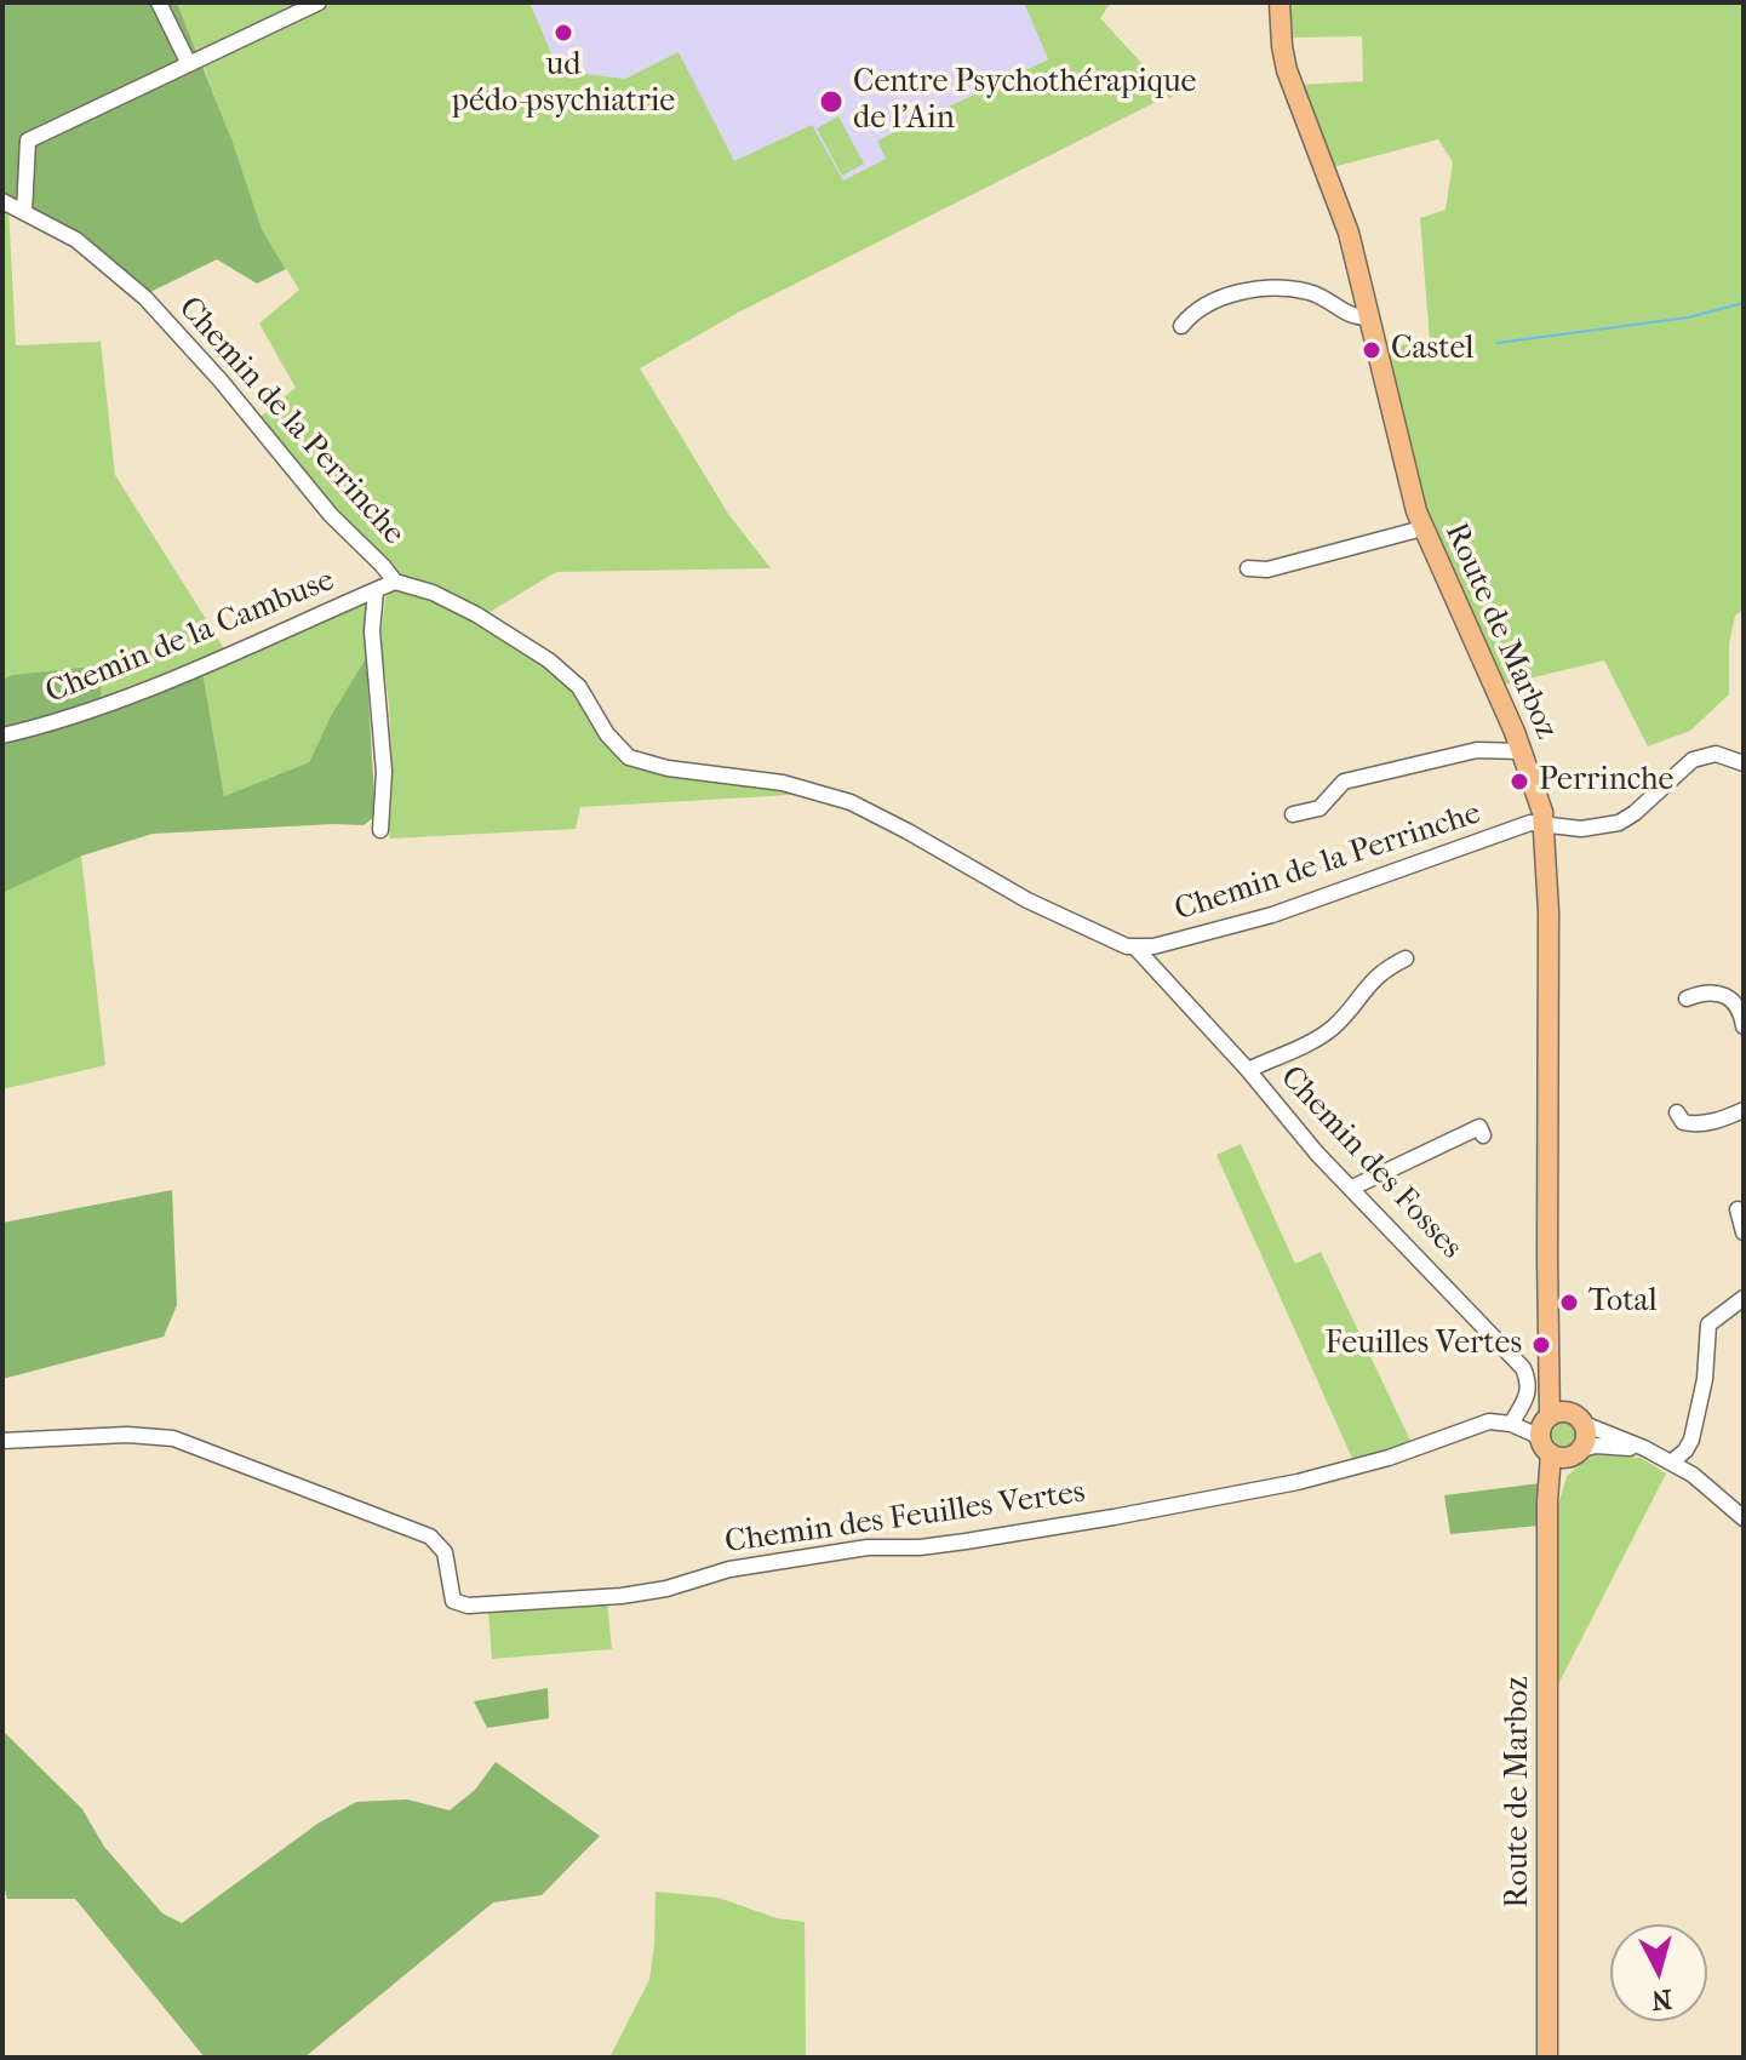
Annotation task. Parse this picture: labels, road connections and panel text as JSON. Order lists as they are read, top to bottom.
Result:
{
  "streets": {
    "main road": ["Route de Marboz"],
    "street": [
      "Chemin de la Perrinche",
      "Chemin de la Cambuse",
      "Chemin des Fosses",
      "Chemin des Feuilles Vertes"
    ]
  },
  "crossings": [
    ["Chemin de la Perrinche", "Route de Marboz"],
    ["Chemin de la Perrinche", "Chemin de la Cambuse"],
    ["Chemin de la Perrinche", "Chemin des Fosses"],
    ["Route de Marboz", "Chemin des Fosses"],
    ["Route de Marboz", "Chemin des Feuilles Vertes"],
    ["Chemin des Fosses", "Chemin des Feuilles Vertes"]
  ],
  "places": [
    "ud pédo-psychiatrie",
    "Centre Psychothérapique de l'Ain",
    "Castel",
    "Perrinche",
    "Total",
    "Feuilles Vertes"
  ],
  "north": "bottom"
}
